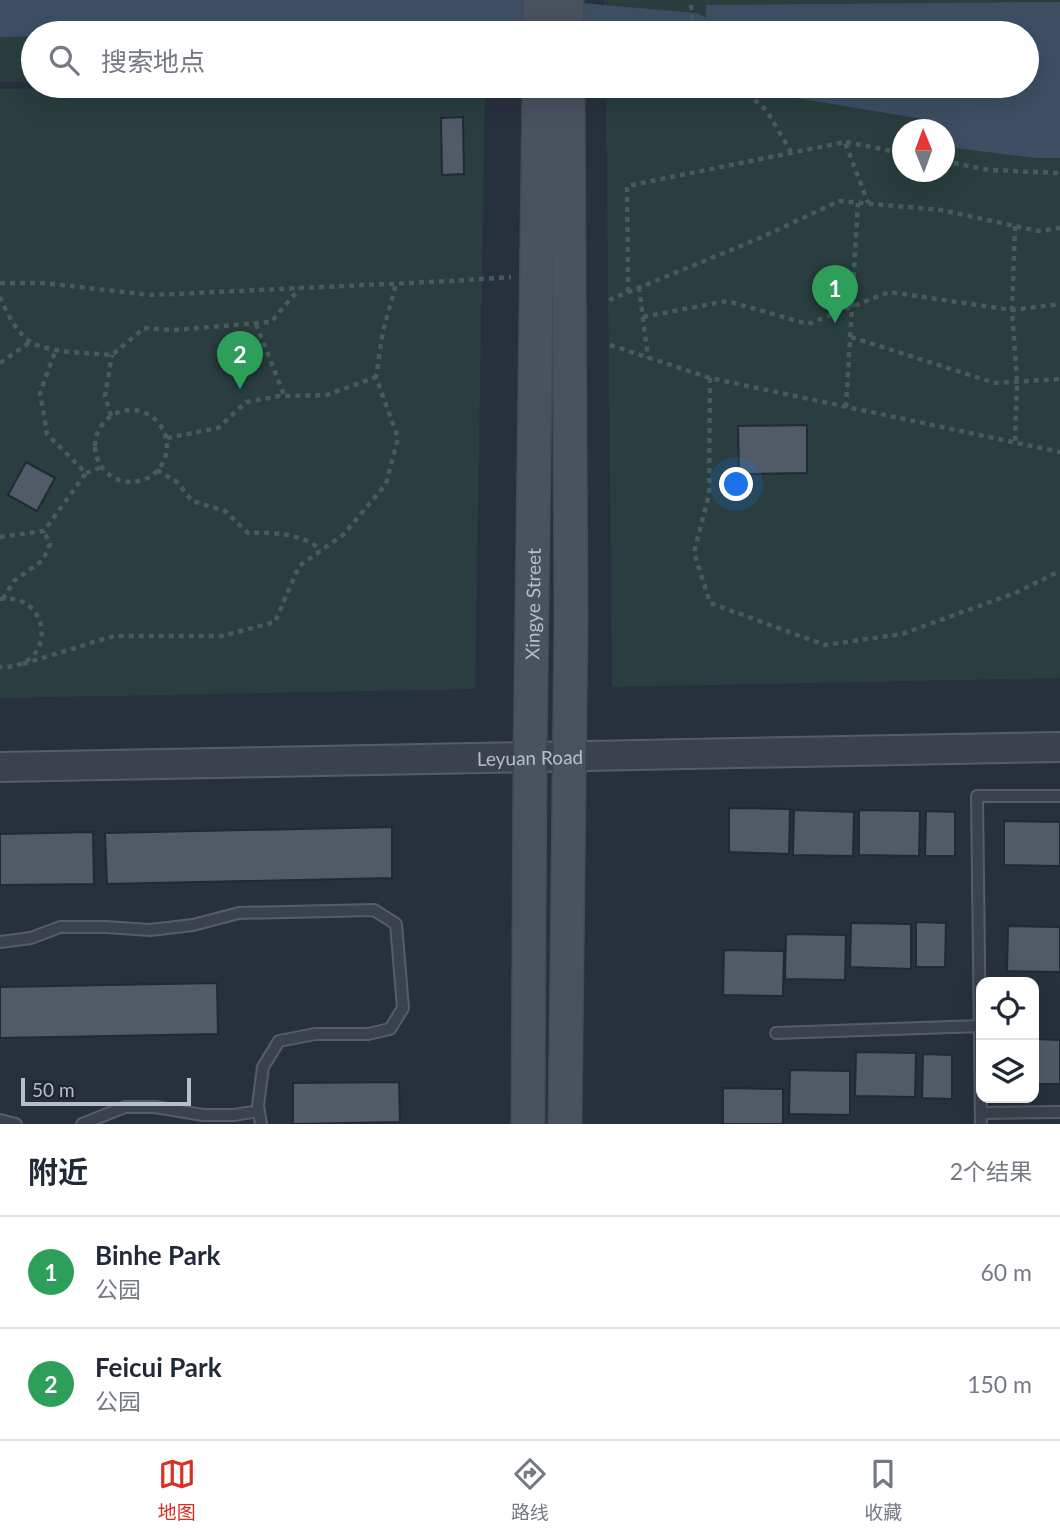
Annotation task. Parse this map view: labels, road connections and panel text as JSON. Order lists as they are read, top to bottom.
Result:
{
  "streets": {
    "main road": ["Xingye Street"],
    "street": ["Leyuan Road"]
  },
  "crossings": [
    ["Xingye Street", "Leyuan Road"]
  ],
  "scale_bar": "50 m",
  "north": "top",
  "page": {
    "search": "搜索地点",
    "pins": ["1", "2"],
    "scale": "50 m",
    "heading": ["附近", "2个结果"],
    "list": [
      {
        "mark": "1",
        "name": "Binhe Park",
        "note": "公园",
        "value": "60 m"
      },
      {
        "mark": "2",
        "name": "Feicui Park",
        "note": "公园",
        "value": "150 m"
      }
    ],
    "nav": ["地图", "路线", "收藏"]
  }
}
